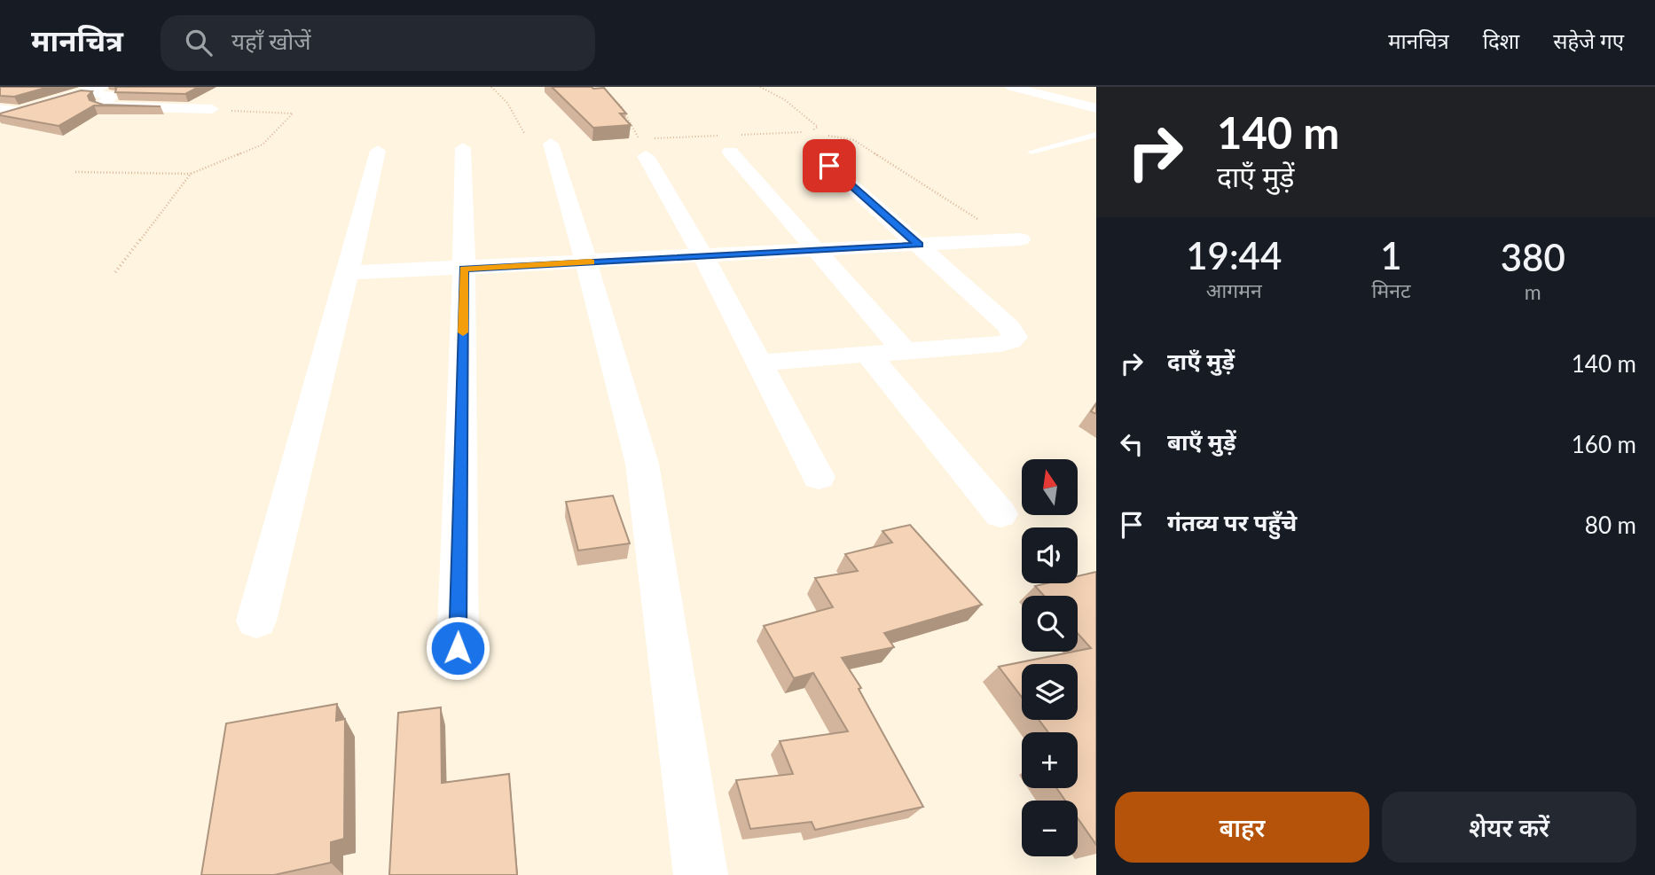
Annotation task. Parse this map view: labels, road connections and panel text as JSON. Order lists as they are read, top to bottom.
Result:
{
  "north": "top",
  "page": {
    "header": "मानचित्र",
    "search": "यहाँ खोजें",
    "nav": ["मानचित्र", "दिशा", "सहेजे गए"],
    "turn": ["140 m", "दाएँ मुड़ें"],
    "eta": [
      "19:44",
      "आगमन",
      "1",
      "मिनट",
      "380",
      "m"
    ],
    "list": [
      {
        "name": "दाएँ मुड़ें",
        "value": "140 m"
      },
      {
        "name": "बाएँ मुड़ें",
        "value": "160 m"
      },
      {
        "name": "गंतव्य पर पहुँचे",
        "value": "80 m"
      }
    ],
    "map_buttons": ["+", "−"],
    "buttons": ["बाहर", "शेयर करें"]
  }
}
